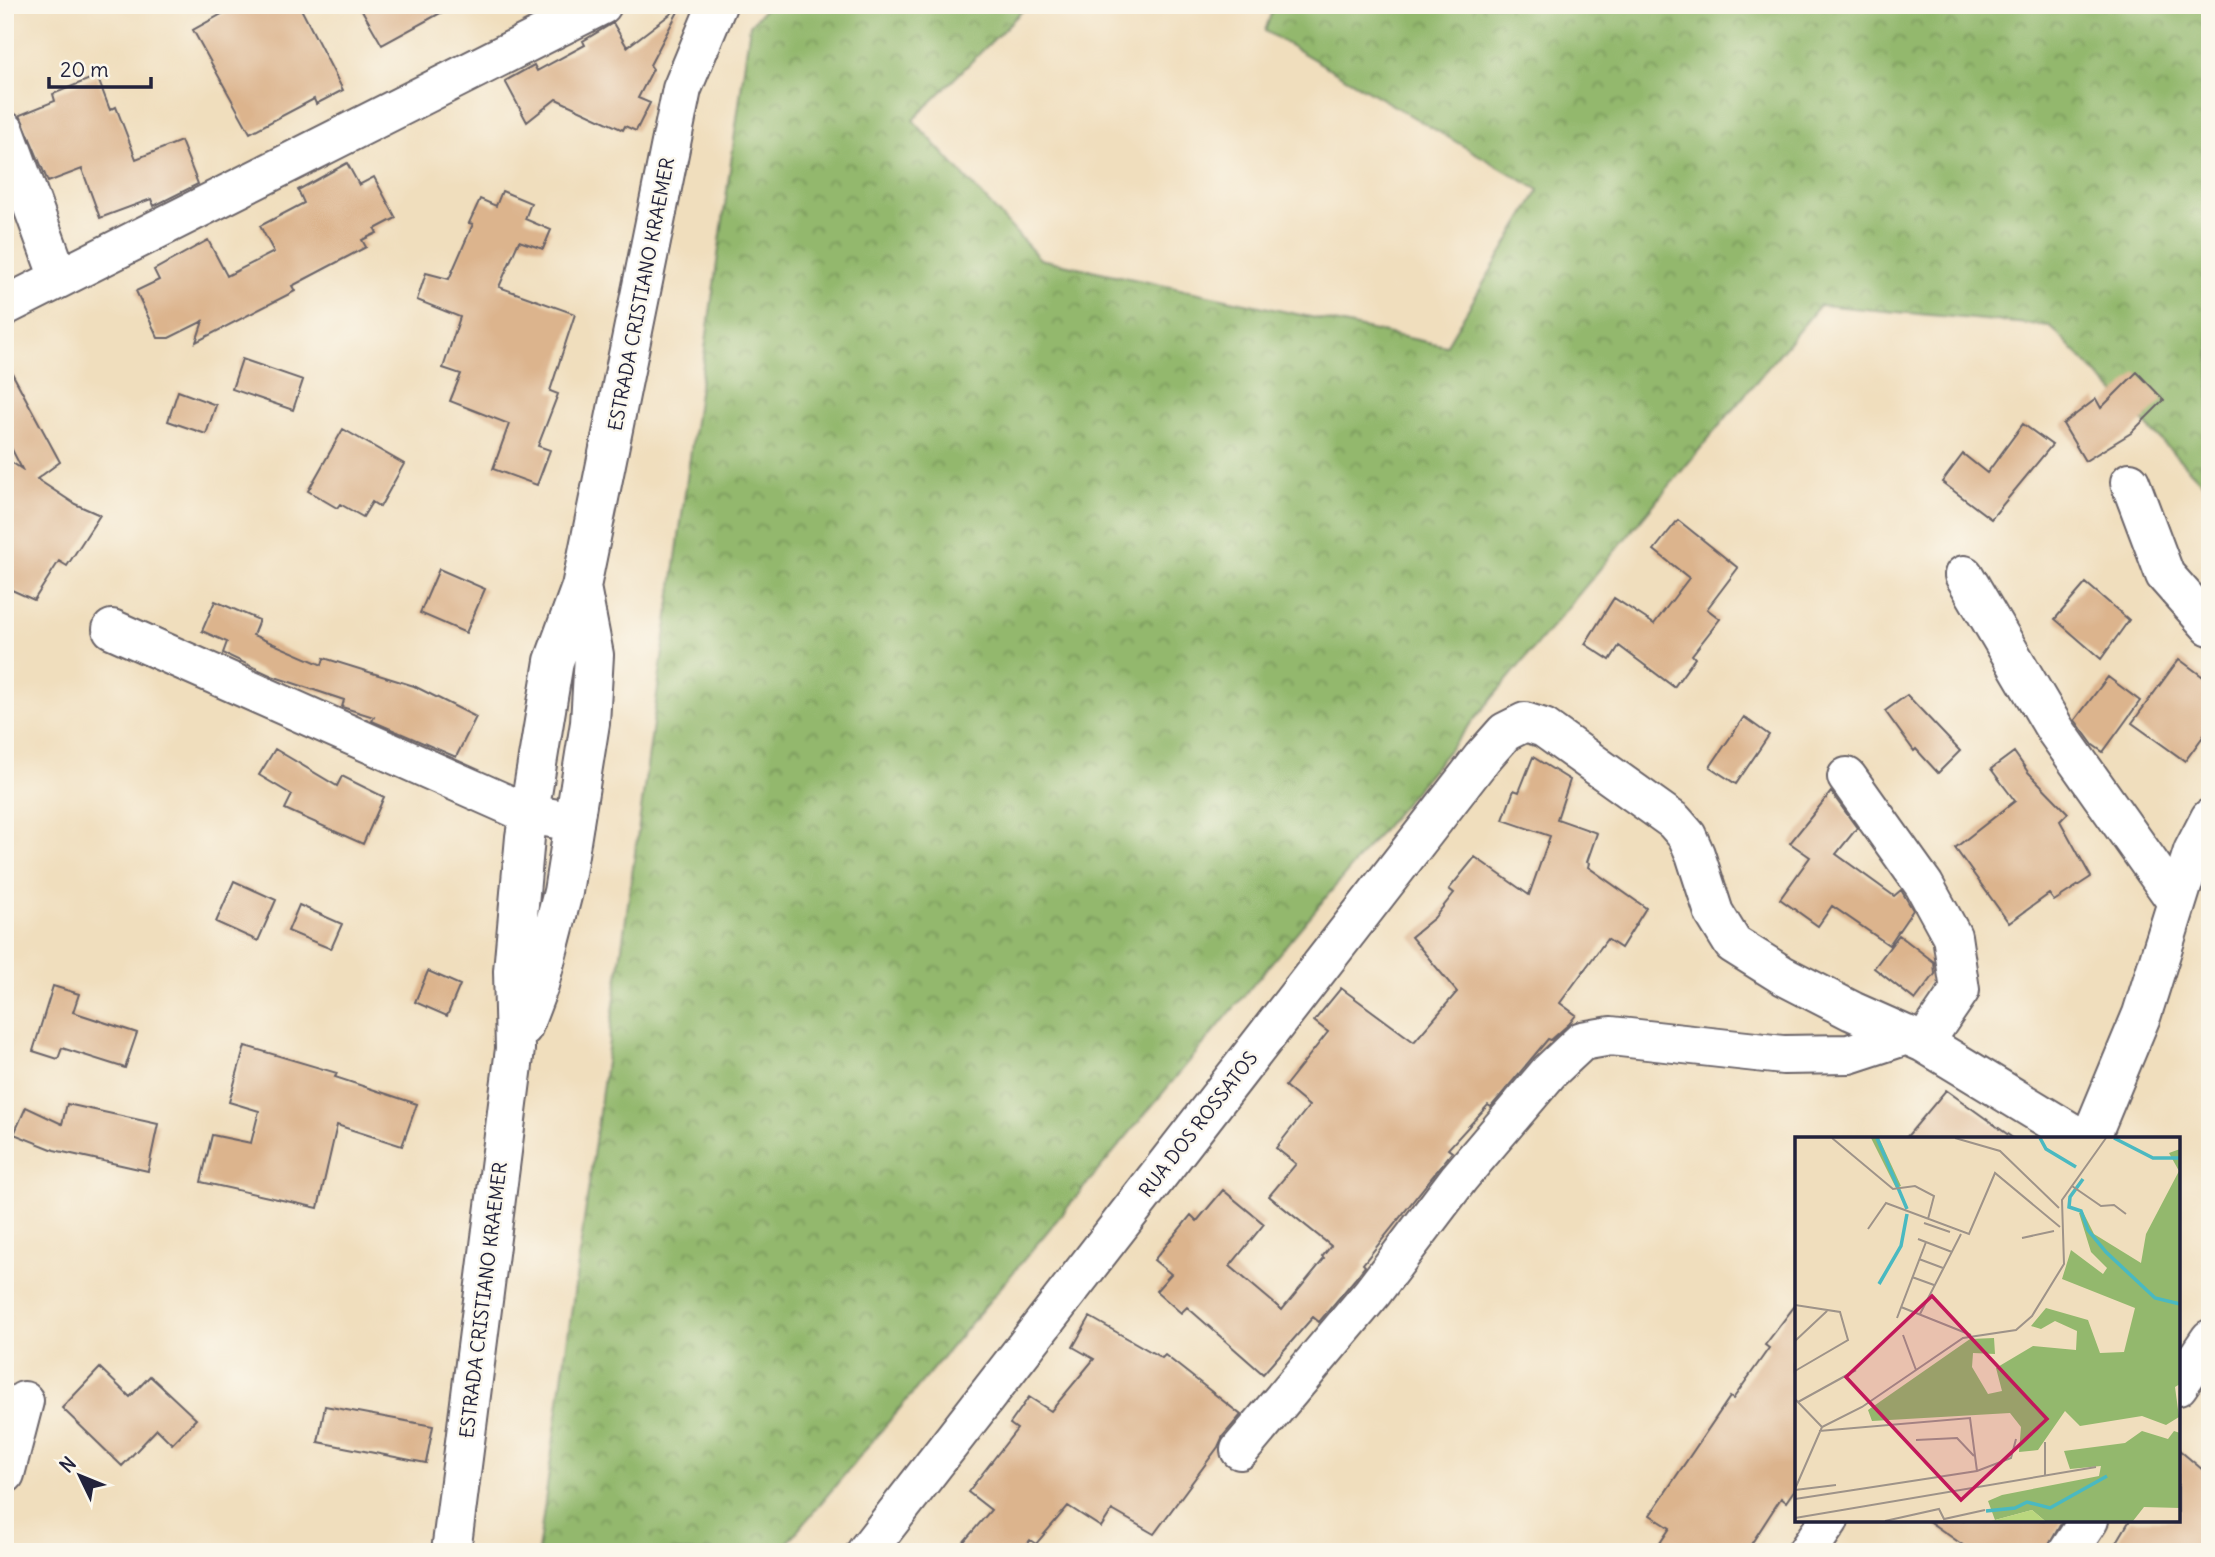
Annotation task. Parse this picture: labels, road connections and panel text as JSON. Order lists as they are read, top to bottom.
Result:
{
  "streets": {
    "street": ["ESTRADA CRISTIANO KRAEMER", "RUA DOS ROSSATOS"]
  },
  "scale_bar": "20 m",
  "north": "top left"
}
